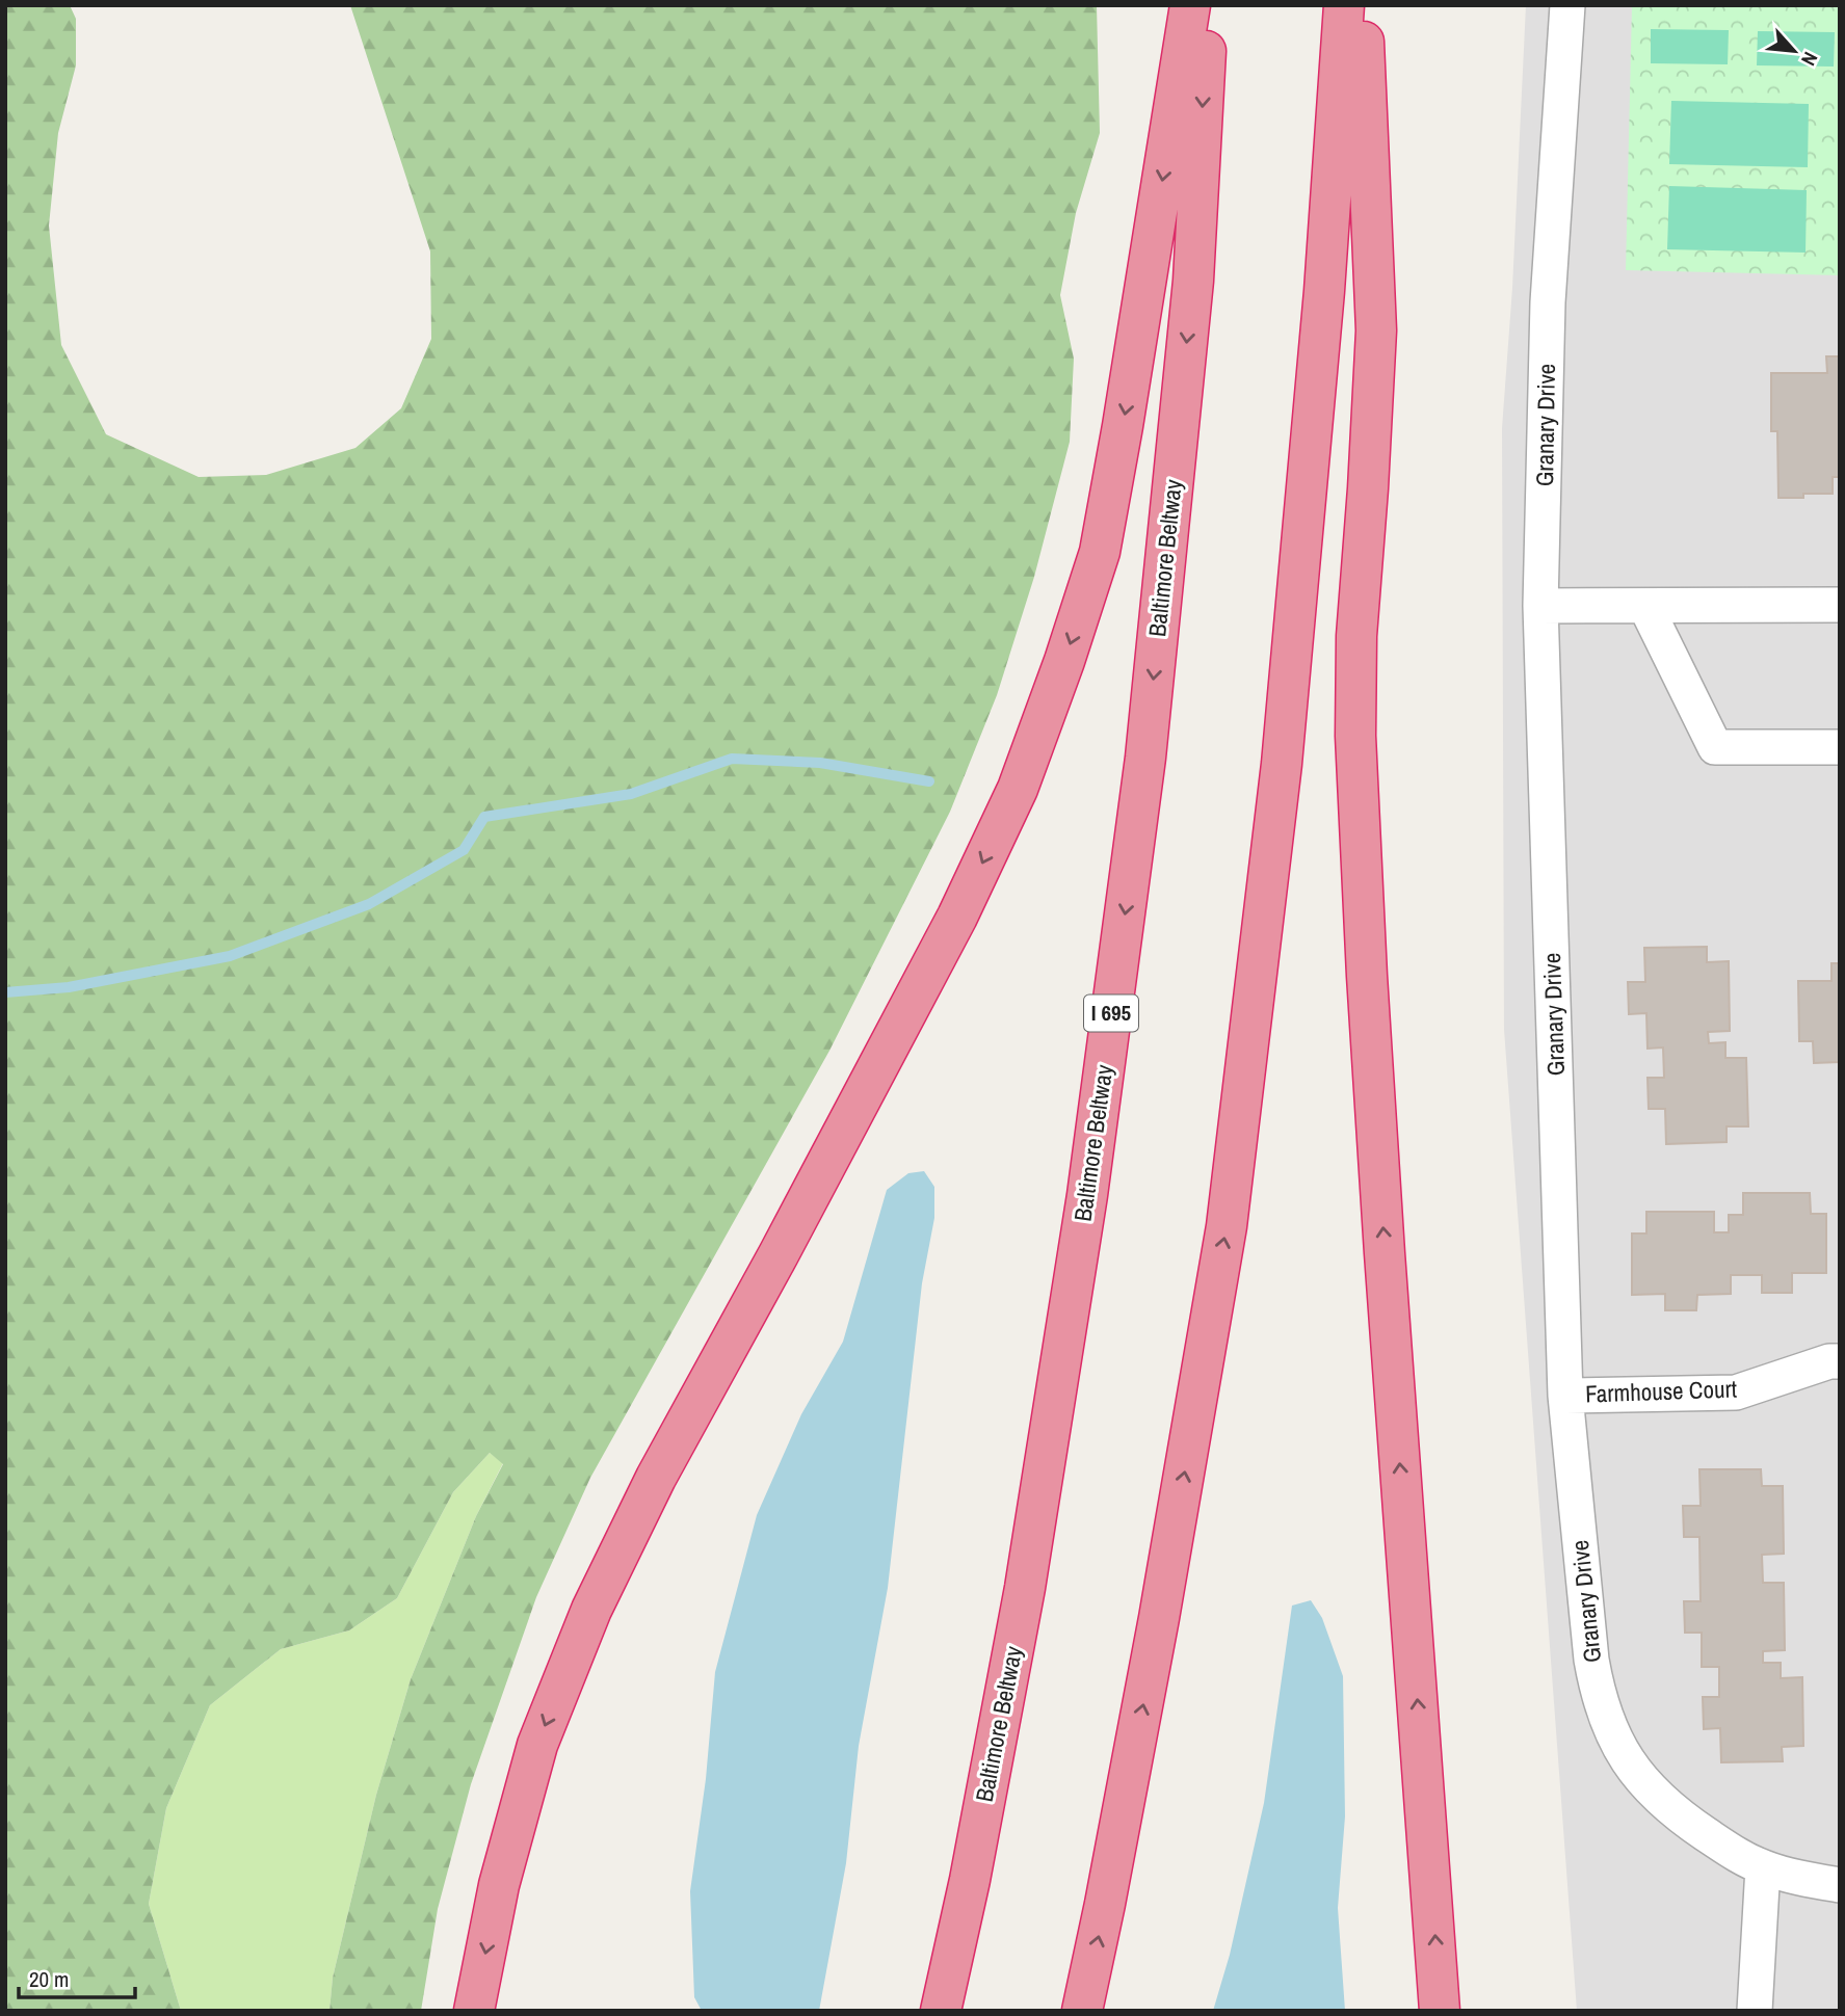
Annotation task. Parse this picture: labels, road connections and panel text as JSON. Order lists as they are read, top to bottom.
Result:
{
  "streets": {
    "highway": ["Baltimore Beltway", "I 695"],
    "street": ["Granary Drive", "Farmhouse Court"]
  },
  "crossings": [
    ["Granary Drive", "Farmhouse Court"]
  ],
  "scale_bar": "20 m",
  "north": "bottom right"
}
